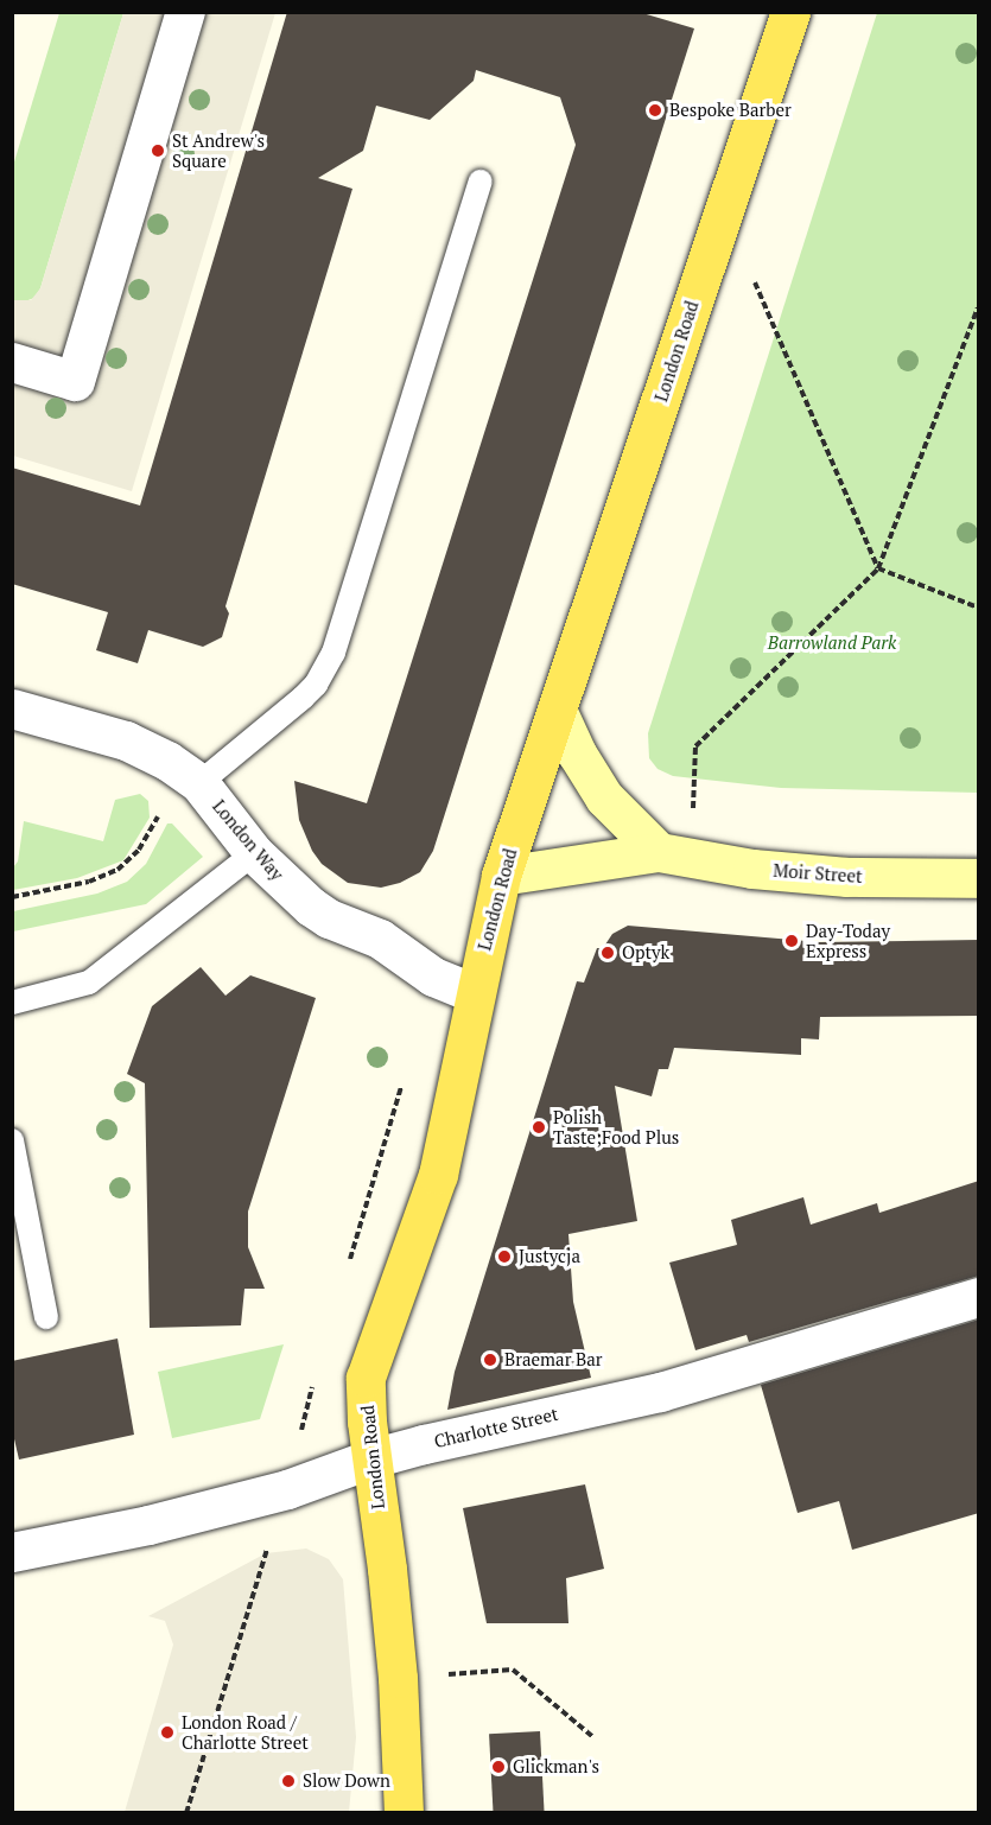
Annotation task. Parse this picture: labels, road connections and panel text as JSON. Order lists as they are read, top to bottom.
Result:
{
  "streets": {
    "main road": ["London Road"],
    "street": ["London Way", "Moir Street", "Charlotte Street"]
  },
  "crossings": [
    ["London Road", "London Way"],
    ["London Road", "Moir Street"],
    ["London Road", "Charlotte Street"]
  ],
  "parks": ["Barrowland Park"],
  "places": [
    "Bespoke Barber",
    "St Andrew's Square",
    "Day-Today Express",
    "Optyk",
    "Polish Taste;Food Plus",
    "Justycja",
    "Braemar Bar",
    "London Road / Charlotte Street",
    "Glickman's",
    "Slow Down"
  ]
}
